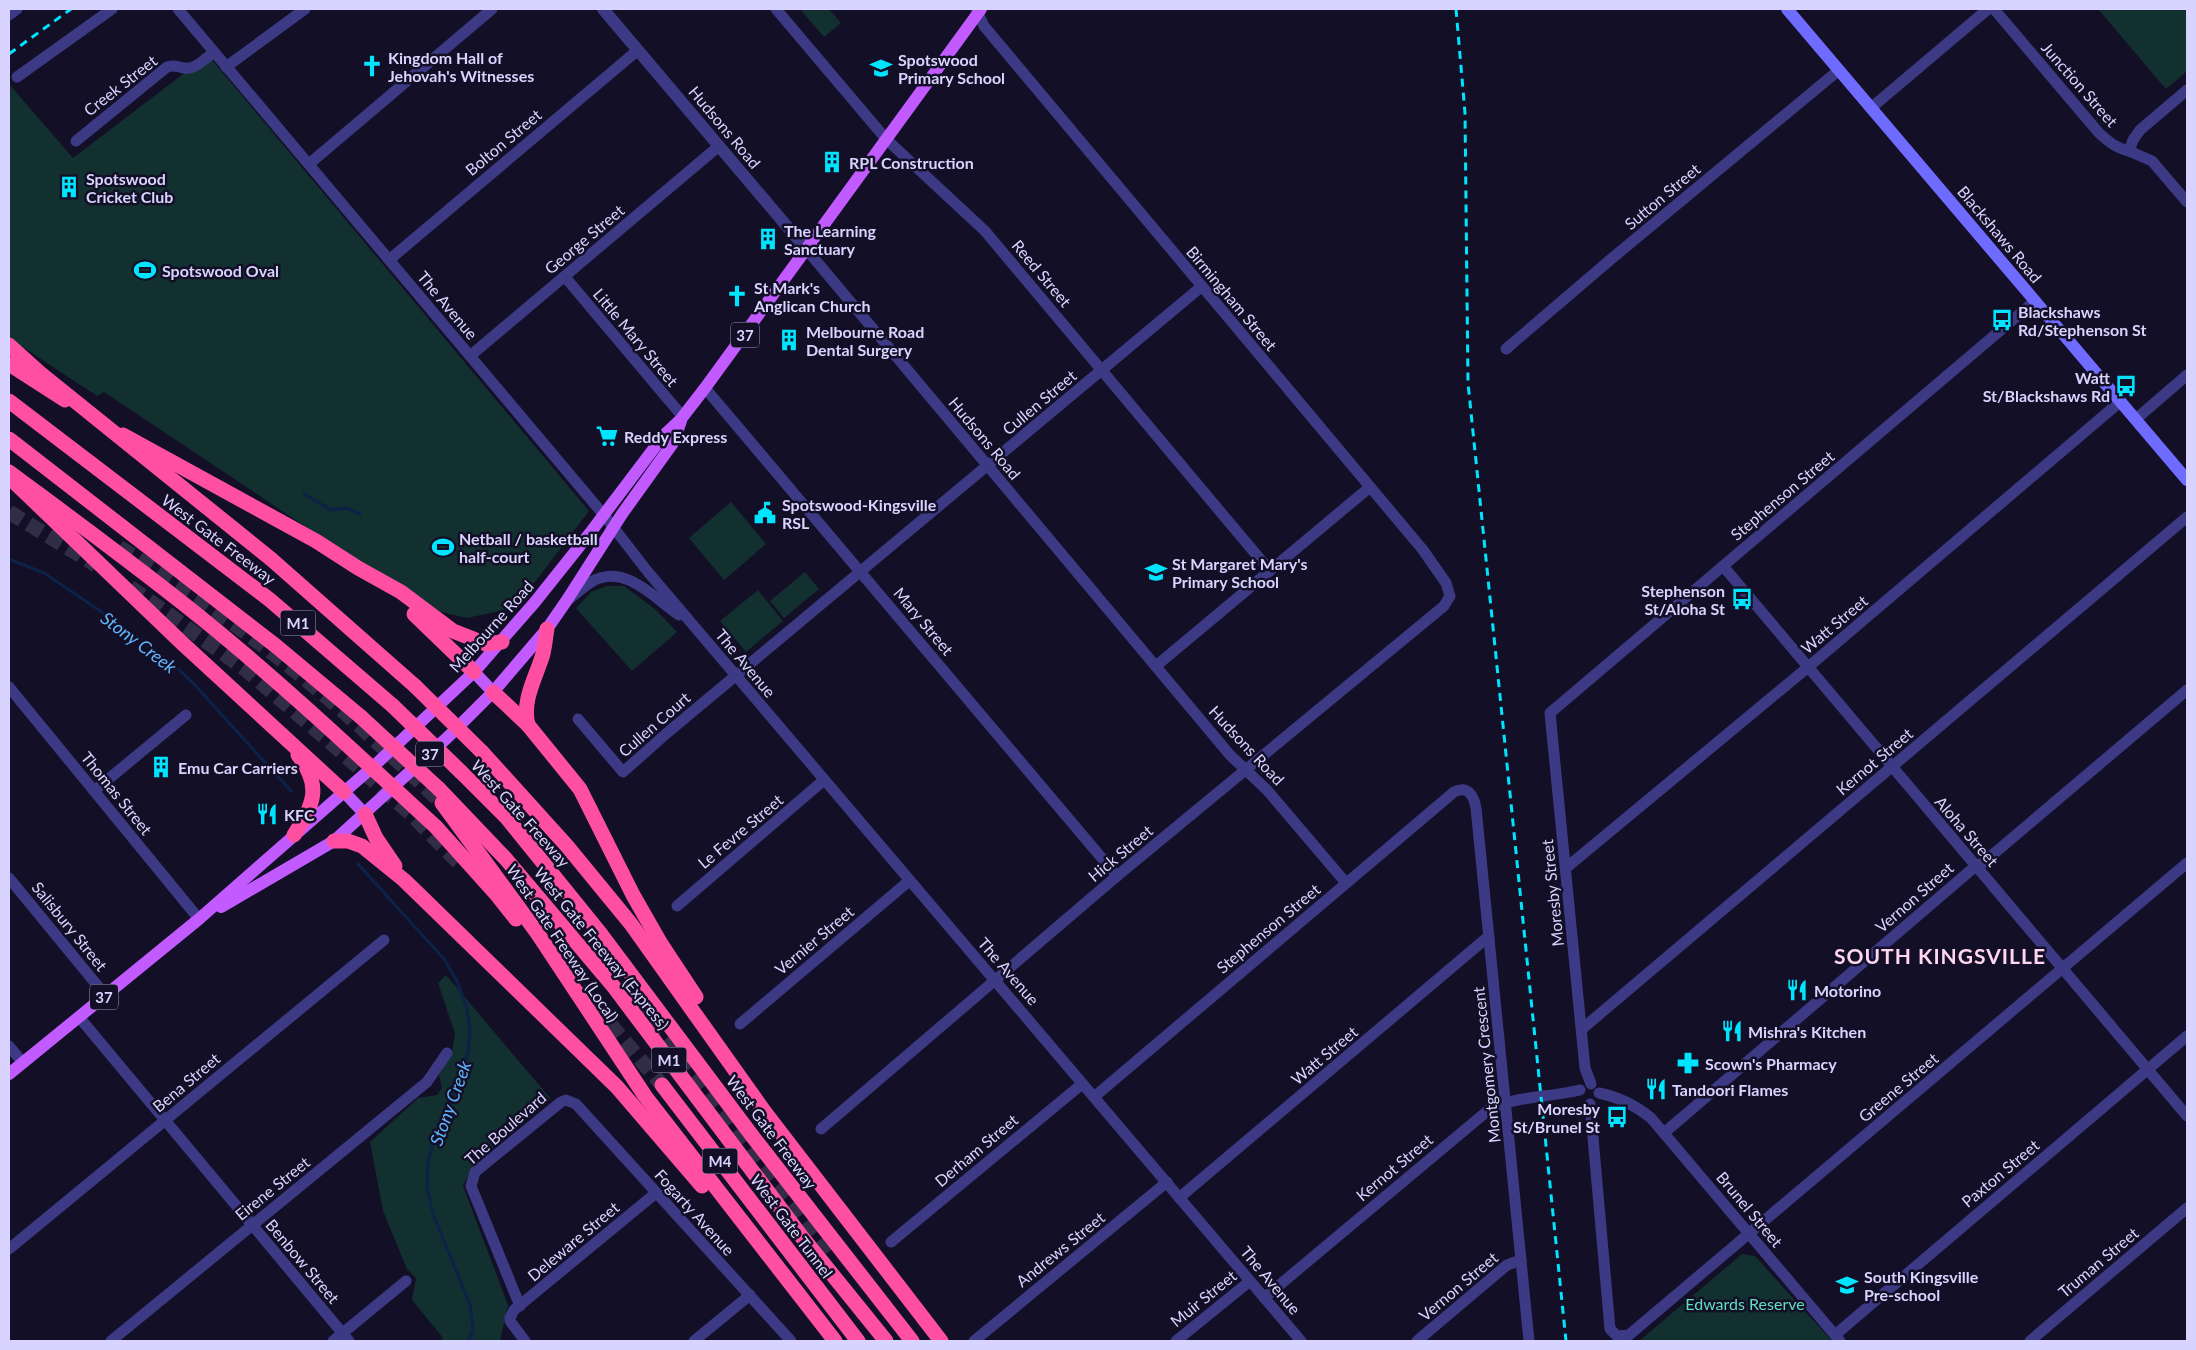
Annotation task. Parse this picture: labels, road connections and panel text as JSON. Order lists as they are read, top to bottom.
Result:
{
  "streets": {
    "highway": [
      "West Gate Freeway",
      "M1",
      "West Gate Freeway (Local)",
      "West Gate Freeway (Express)",
      "M4",
      "West Gate Tunnel"
    ],
    "main road": ["Blackshaws Road", "37", "Melbourne Road"],
    "street": [
      "Junction Street",
      "Creek Street",
      "Hudsons Road",
      "Bolton Street",
      "Sutton Street",
      "George Street",
      "Reed Street",
      "Birmingham Street",
      "The Avenue",
      "Little Mary Street",
      "Cullen Street",
      "Stephenson Street",
      "Mary Street",
      "Watt Street",
      "Cullen Court",
      "Kernot Street",
      "Thomas Street",
      "Le Fevre Street",
      "Aloha Street",
      "Hick Street",
      "Moresby Street",
      "Vernon Street",
      "Salisbury Street",
      "Vernier Street",
      "Montgomery Crescent",
      "Bena Street",
      "Greene Street",
      "The Boulevard",
      "Derham Street",
      "Paxton Street",
      "Eirene Street",
      "Brunel Street",
      "Fogarty Avenue",
      "Deleware Street",
      "Andrews Street",
      "Benbow Street",
      "Truman Street",
      "Muir Street"
    ]
  },
  "crossings": [
    ["Creek Street", "The Avenue"],
    ["Hudsons Road", "Bolton Street"],
    ["Hudsons Road", "George Street"],
    ["Hudsons Road", "Cullen Street"],
    ["Hudsons Road", "Stephenson Street"],
    ["Hudsons Road", "Melbourne Road"],
    ["Hudsons Road", "Hick Street"],
    ["Bolton Street", "The Avenue"],
    ["Sutton Street", "Blackshaws Road"],
    ["Blackshaws Road", "Stephenson Street"],
    ["Blackshaws Road", "Watt Street"],
    ["George Street", "The Avenue"],
    ["George Street", "Little Mary Street"],
    ["Reed Street", "Cullen Street"],
    ["Reed Street", "Melbourne Road"],
    ["Birmingham Street", "Cullen Street"],
    ["Birmingham Street", "Melbourne Road"],
    ["Birmingham Street", "Hick Street"],
    ["The Avenue", "Cullen Street"],
    ["The Avenue", "Stephenson Street"],
    ["The Avenue", "Watt Street"],
    ["The Avenue", "Melbourne Road"],
    ["The Avenue", "Cullen Court"],
    ["The Avenue", "Kernot Street"],
    ["The Avenue", "Le Fevre Street"],
    ["The Avenue", "Hick Street"],
    ["The Avenue", "Vernier Street"],
    ["The Avenue", "Derham Street"],
    ["The Avenue", "Andrews Street"],
    ["The Avenue", "Muir Street"],
    ["37", "Melbourne Road"],
    ["37", "Thomas Street"],
    ["37", "Salisbury Street"],
    ["37", "Benbow Street"],
    ["Little Mary Street", "Melbourne Road"],
    ["Cullen Street", "Mary Street"],
    ["Cullen Street", "Cullen Court"],
    ["Stephenson Street", "Aloha Street"],
    ["Stephenson Street", "Moresby Street"],
    ["Stephenson Street", "Montgomery Crescent"],
    ["Mary Street", "Melbourne Road"],
    ["Mary Street", "Hick Street"],
    ["Watt Street", "Aloha Street"],
    ["Watt Street", "Moresby Street"],
    ["Watt Street", "Montgomery Crescent"],
    ["Kernot Street", "Aloha Street"],
    ["Kernot Street", "Moresby Street"],
    ["Kernot Street", "Montgomery Crescent"],
    ["Kernot Street", "Brunel Street"],
    ["Aloha Street", "Vernon Street"],
    ["Aloha Street", "Greene Street"],
    ["Aloha Street", "Paxton Street"],
    ["Moresby Street", "Greene Street"],
    ["Moresby Street", "Brunel Street"],
    ["Vernon Street", "Montgomery Crescent"],
    ["Vernon Street", "Brunel Street"],
    ["West Gate Freeway (Local)", "West Gate Freeway (Express)"],
    ["Bena Street", "Benbow Street"],
    ["Greene Street", "Brunel Street"],
    ["The Boulevard", "Fogarty Avenue"],
    ["The Boulevard", "Deleware Street"],
    ["Paxton Street", "Brunel Street"],
    ["Eirene Street", "Benbow Street"],
    ["Fogarty Avenue", "Deleware Street"]
  ],
  "districts": ["SOUTH KINGSVILLE"],
  "water": ["Stony Creek"],
  "parks": ["Edwards Reserve"],
  "places": {
    "church": ["Kingdom Hall of Jehovah's Witnesses", "St Mark's Anglican Church"],
    "school or university": ["Spotswood Primary School", "St Margaret Mary's Primary School", "South Kingsville Pre-school"],
    "building": [
      "RPL Construction",
      "Spotswood Cricket Club",
      "The Learning Sanctuary",
      "Melbourne Road Dental Surgery",
      "Emu Car Carriers"
    ],
    "sports": ["Spotswood Oval", "Netball / basketball half-court"],
    "bus stop": [
      "Blackshaws Rd/Stephenson St",
      "Watt St/Blackshaws Rd",
      "Stephenson St/Aloha St",
      "Moresby St/Brunel St"
    ],
    "supermarket": ["Reddy Express"],
    "public building": ["Spotswood-Kingsville RSL"],
    "restaurant": [
      "KFC",
      "Motorino",
      "Mishra's Kitchen",
      "Tandoori Flames"
    ],
    "pharmacy": ["Scown's Pharmacy"]
  }
}
